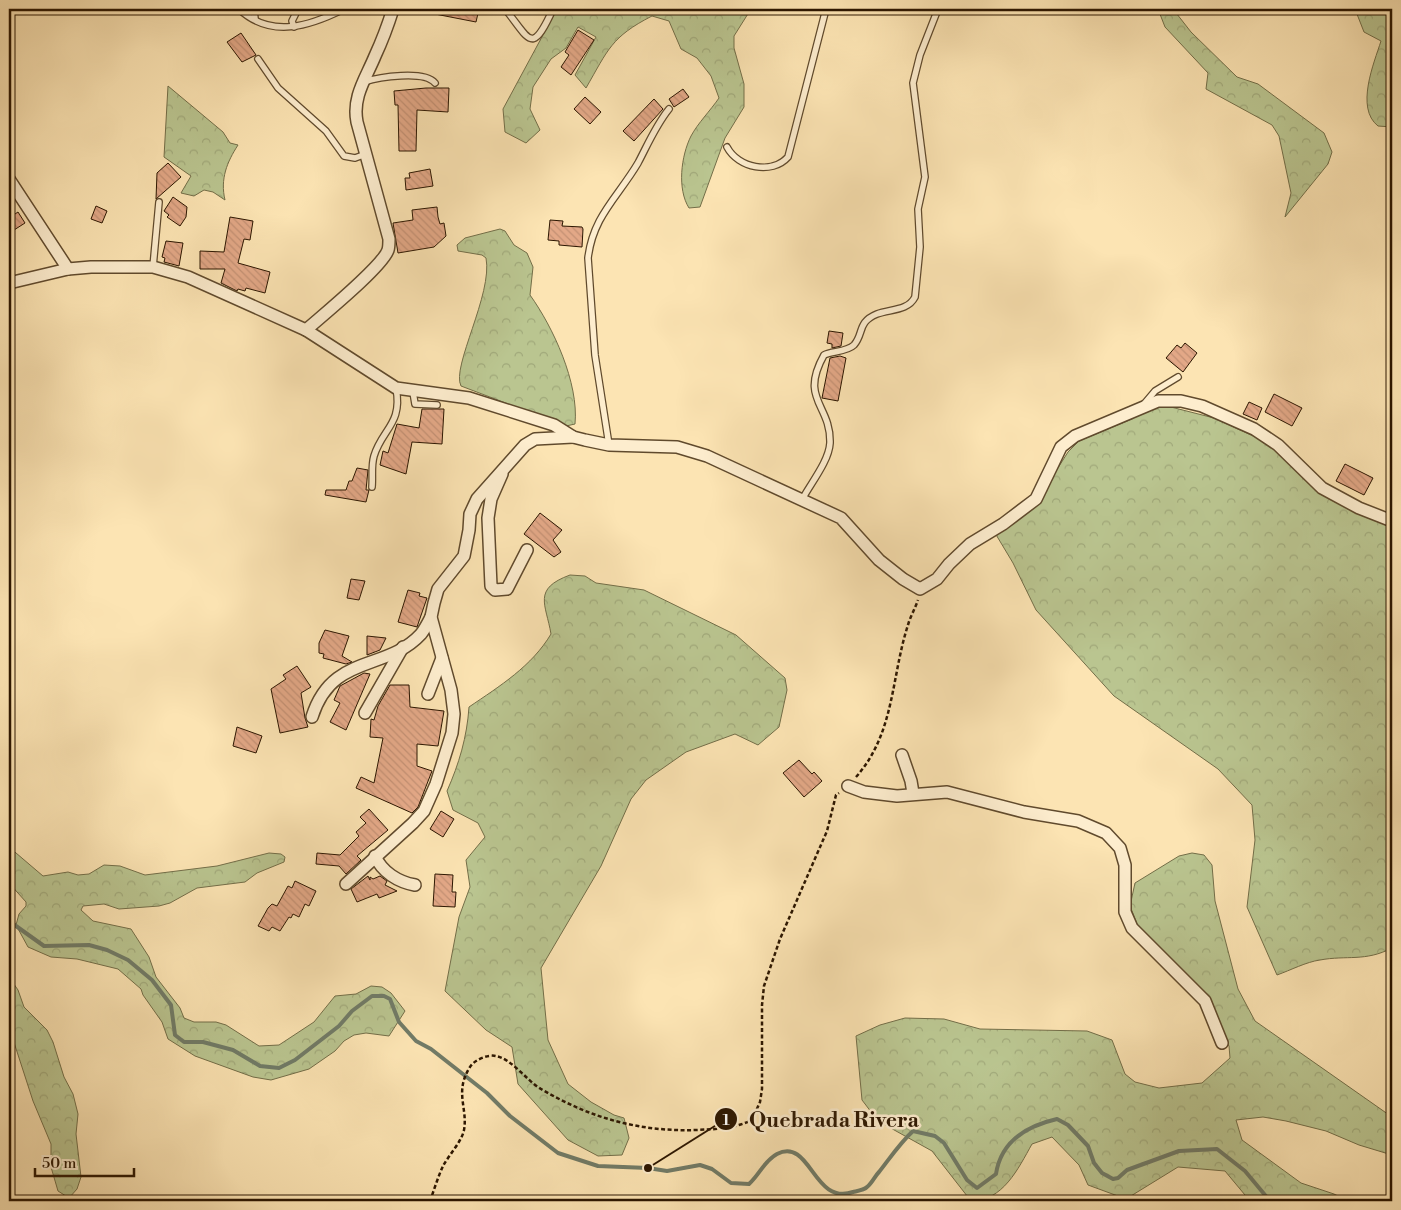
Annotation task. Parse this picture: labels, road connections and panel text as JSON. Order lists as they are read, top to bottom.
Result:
{
  "places": ["Quebrada Rivera"],
  "scale_bar": "50 m"
}
